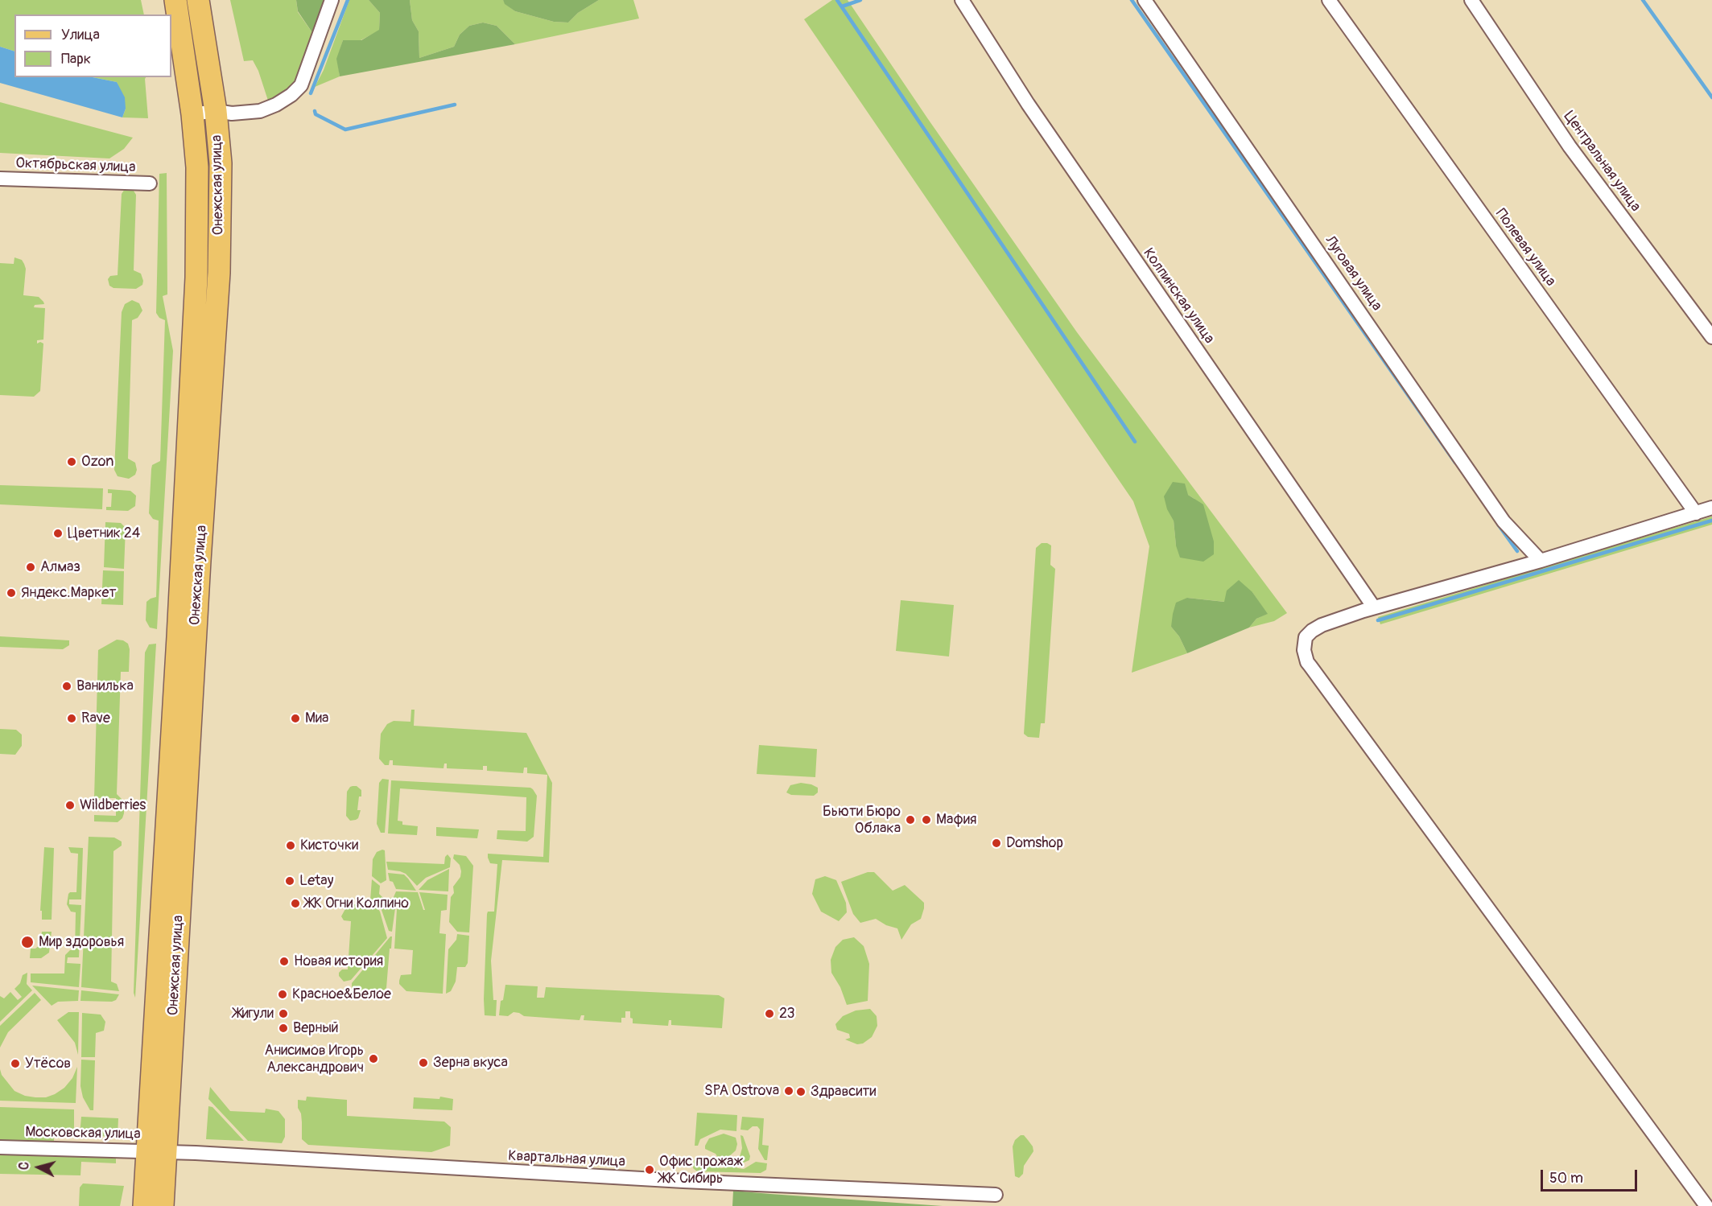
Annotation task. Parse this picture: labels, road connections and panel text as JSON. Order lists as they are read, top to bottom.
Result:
{
  "streets": {
    "main road": ["Онежская улица"],
    "street": [
      "Центральная улица",
      "Октябрьская улица",
      "Полевая улица",
      "Луговая улица",
      "Колпинская улица",
      "Московская улица",
      "Квартальная улица"
    ]
  },
  "crossings": [
    ["Онежская улица", "Московская улица"],
    ["Онежская улица", "Квартальная улица"],
    ["Московская улица", "Квартальная улица"]
  ],
  "places": [
    "Ozon",
    "Цветник 24",
    "Алмаз",
    "Яндекс.Маркет",
    "Ванилька",
    "Rave",
    "Миа",
    "Wildberries",
    "Бьюти Бюро Облака",
    "Мафия",
    "Domshop",
    "Кисточки",
    "Letay",
    "ЖК Огни Колпино",
    "Мир здоровья",
    "Новая история",
    "Красное&Белое",
    "Жигули",
    "23",
    "Верный",
    "Анисимов Игорь Александрович",
    "Зерна вкуса",
    "Утёсов",
    "SPA Ostrova",
    "Здравсити",
    "Офис прожаж ЖК Сибирь"
  ],
  "legend": ["Улица", "Парк"],
  "scale_bar": "50 m",
  "north": "left"
}
